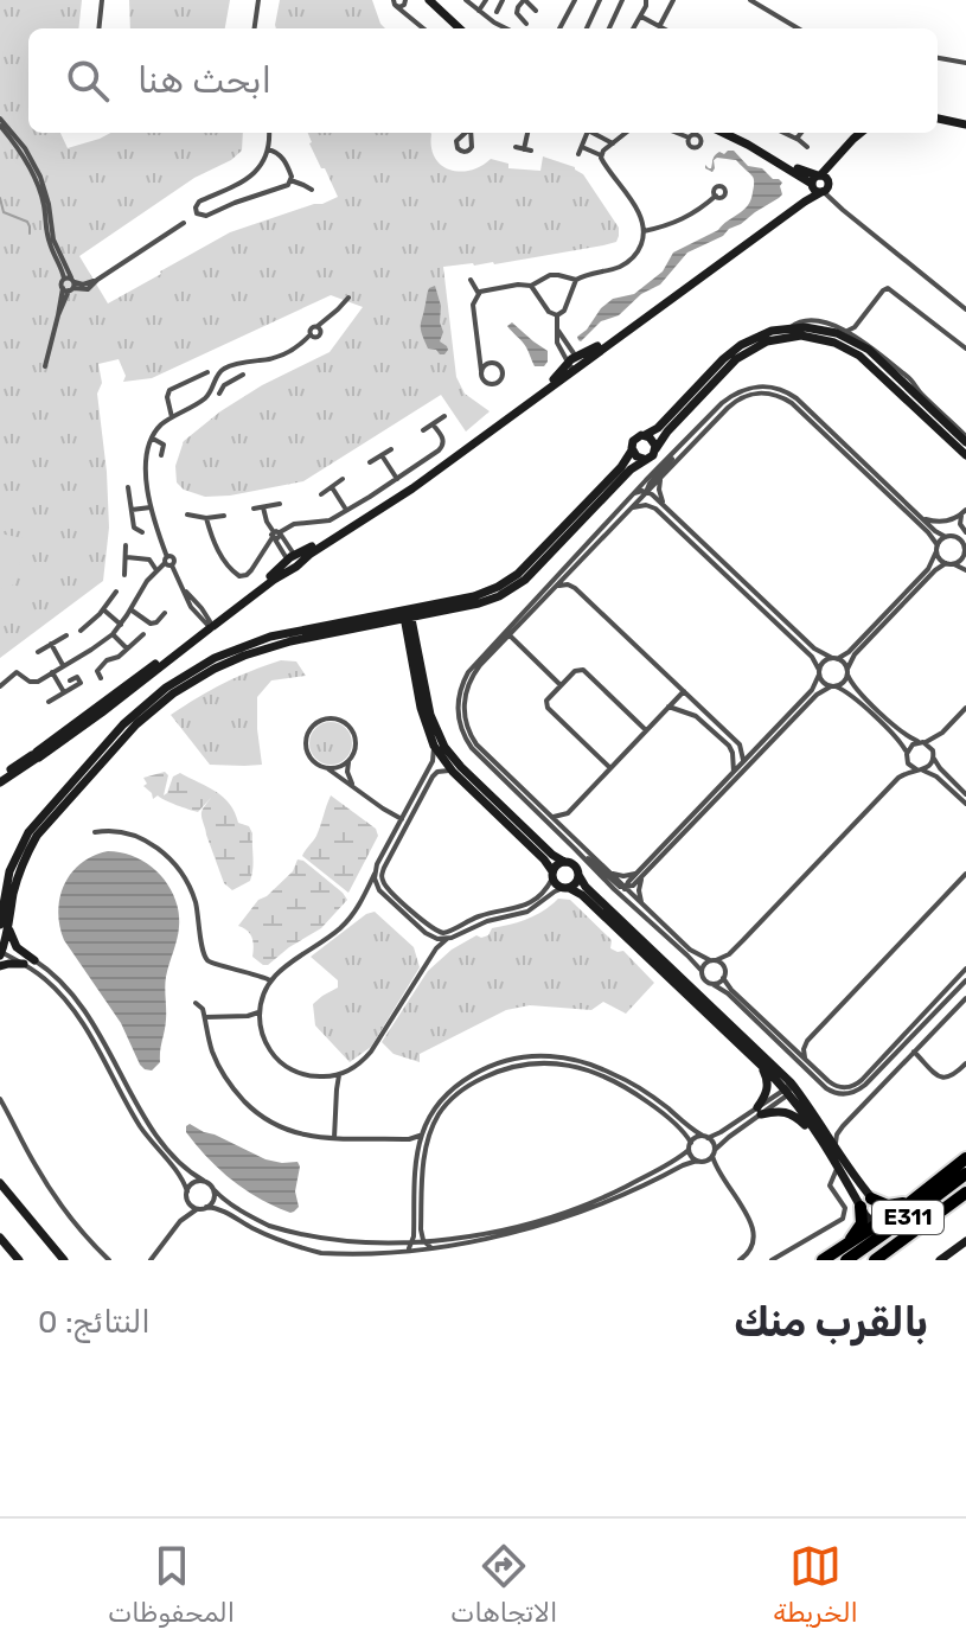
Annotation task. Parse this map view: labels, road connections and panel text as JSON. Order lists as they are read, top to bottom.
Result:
{
  "streets": {
    "highway": ["E311"]
  },
  "page": {
    "search": "ابحث هنا",
    "heading": ["بالقرب منك", "النتائج: 0"],
    "nav": ["الخريطة", "الاتجاهات", "المحفوظات"]
  }
}
